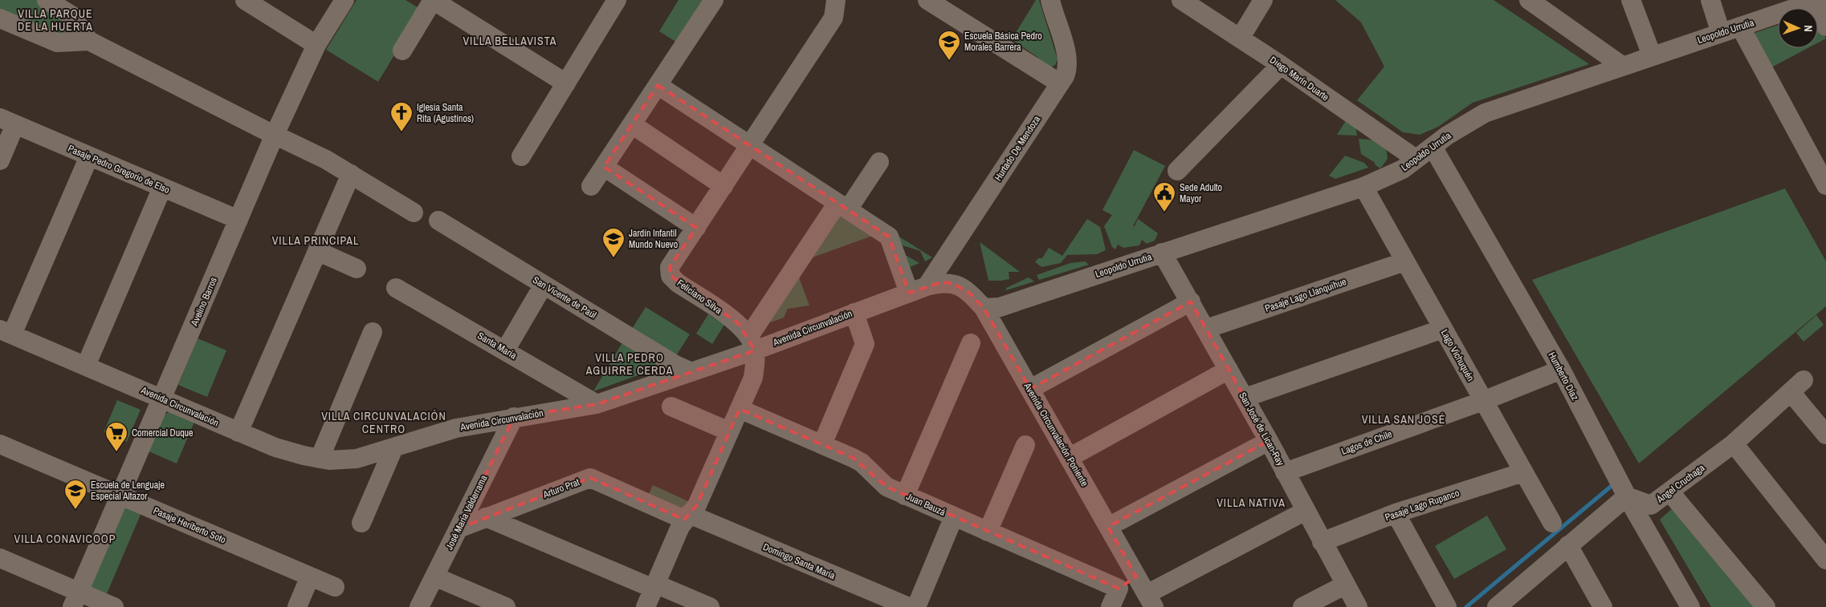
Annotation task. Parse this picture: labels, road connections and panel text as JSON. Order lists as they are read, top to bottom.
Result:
{
  "streets": {
    "street": [
      "Leopoldo Urrutia",
      "Diego Marín Duarte",
      "Hurtado De Mendoza",
      "Pasaje Pedro Gregorio de Elso",
      "Pasaje Lago Llanquihue",
      "Feliciano Silva",
      "San Vicente de Paúl",
      "Avelino Barros",
      "Avenida Circunvalación",
      "Santa María",
      "Lago Vichuquén",
      "Humberto Díaz",
      "San José de Lican-Ray",
      "Avenida Circunvalación Poniente",
      "Lagos de Chile",
      "Ángel Cruchaga",
      "Arturo Prat",
      "Juan Bauzá",
      "Pasaje Lago Rupanco",
      "José María Valderrama",
      "Pasaje Heriberto Soto",
      "Domingo Santa María"
    ]
  },
  "crossings": [
    ["Leopoldo Urrutia", "Diego Marín Duarte"],
    ["Leopoldo Urrutia", "Lago Vichuquén"],
    ["Leopoldo Urrutia", "Humberto Díaz"],
    ["Leopoldo Urrutia", "San José de Lican-Ray"],
    ["Leopoldo Urrutia", "Avenida Circunvalación Poniente"],
    ["Hurtado De Mendoza", "Avenida Circunvalación"],
    ["Hurtado De Mendoza", "Avenida Circunvalación Poniente"],
    ["Pasaje Pedro Gregorio de Elso", "Avelino Barros"],
    ["Pasaje Lago Llanquihue", "Lago Vichuquén"],
    ["Pasaje Lago Llanquihue", "San José de Lican-Ray"],
    ["Feliciano Silva", "Avenida Circunvalación"],
    ["San Vicente de Paúl", "Avenida Circunvalación"],
    ["Avelino Barros", "Avenida Circunvalación"],
    ["Avelino Barros", "Pasaje Heriberto Soto"],
    ["Avenida Circunvalación", "Santa María"],
    ["Avenida Circunvalación", "Avenida Circunvalación Poniente"],
    ["Avenida Circunvalación", "José María Valderrama"],
    ["Lago Vichuquén", "Lagos de Chile"],
    ["Lago Vichuquén", "Pasaje Lago Rupanco"],
    ["Humberto Díaz", "Lagos de Chile"],
    ["Humberto Díaz", "Ángel Cruchaga"],
    ["San José de Lican-Ray", "Lagos de Chile"],
    ["San José de Lican-Ray", "Pasaje Lago Rupanco"],
    ["Arturo Prat", "José María Valderrama"],
    ["Arturo Prat", "Domingo Santa María"]
  ],
  "districts": [
    "VILLA PARQUE DE LA HUERTA",
    "VILLA BELLAVISTA",
    "VILLA PRINCIPAL",
    "VILLA PEDRO AGUIRRE CERDA",
    "VILLA CIRCUNVALACIÓN CENTRO",
    "VILLA SAN JOSÉ",
    "VILLA NATIVA",
    "VILLA CONAVICOOP"
  ],
  "places": {
    "school or university": ["Escuela Básica Pedro Morales Barrera", "Jardín Infantil Mundo Nuevo", "Escuela de Lenguaje Especial Altazor"],
    "church": ["Iglesia Santa Rita (Agustinos)"],
    "public building": ["Sede Adulto Mayor"],
    "supermarket": ["Comercial Duque"]
  },
  "north": "right"
}
